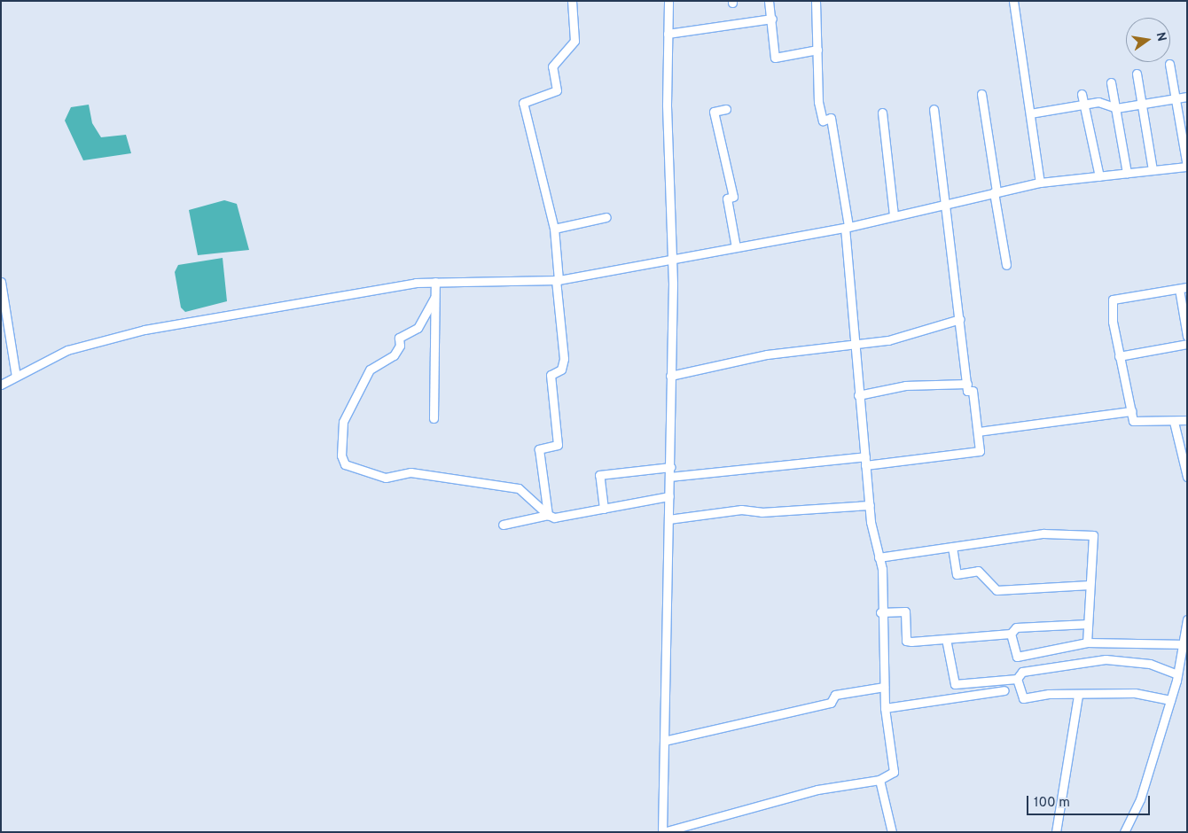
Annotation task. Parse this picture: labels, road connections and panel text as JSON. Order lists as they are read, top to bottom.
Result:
{
  "scale_bar": "100 m",
  "north": "right"
}
